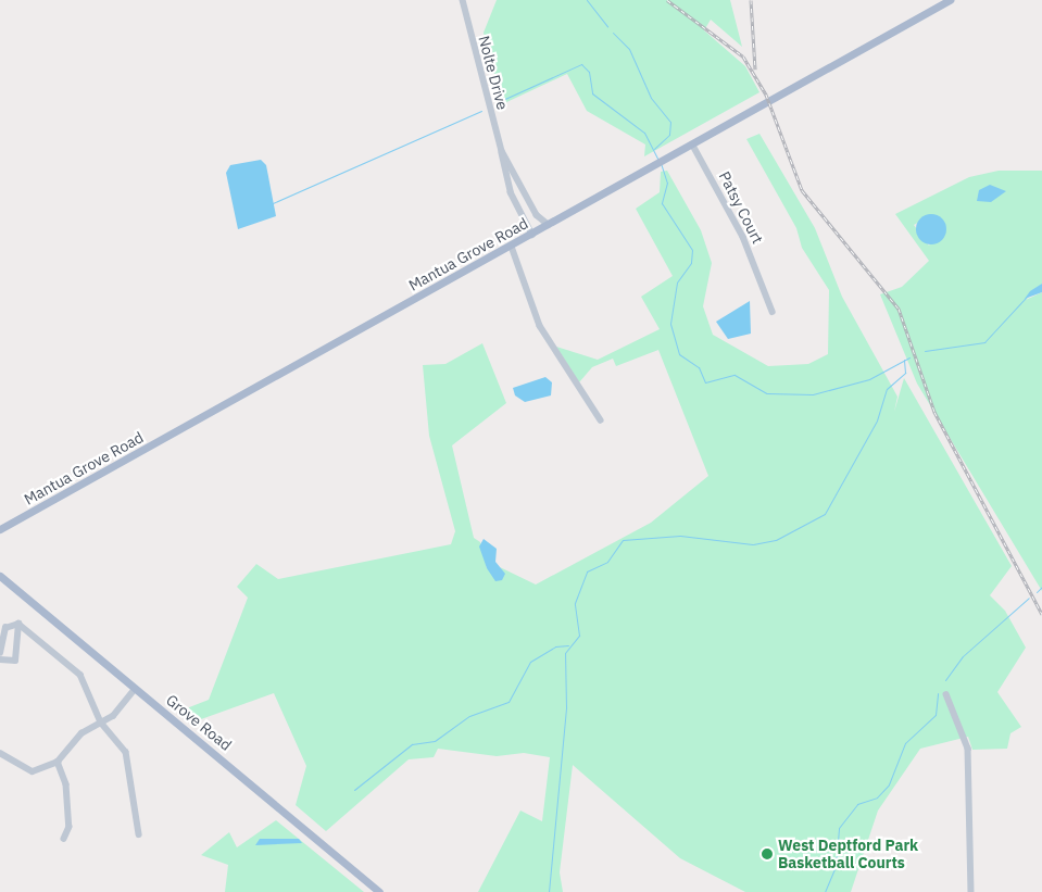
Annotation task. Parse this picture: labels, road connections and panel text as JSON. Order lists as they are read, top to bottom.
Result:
{
  "streets": {
    "main road": ["Mantua Grove Road", "Grove Road"],
    "street": ["Nolte Drive", "Patsy Court"]
  },
  "crossings": [
    ["Nolte Drive", "Mantua Grove Road"],
    ["Patsy Court", "Mantua Grove Road"]
  ],
  "places": ["West Deptford Park Basketball Courts"]
}
